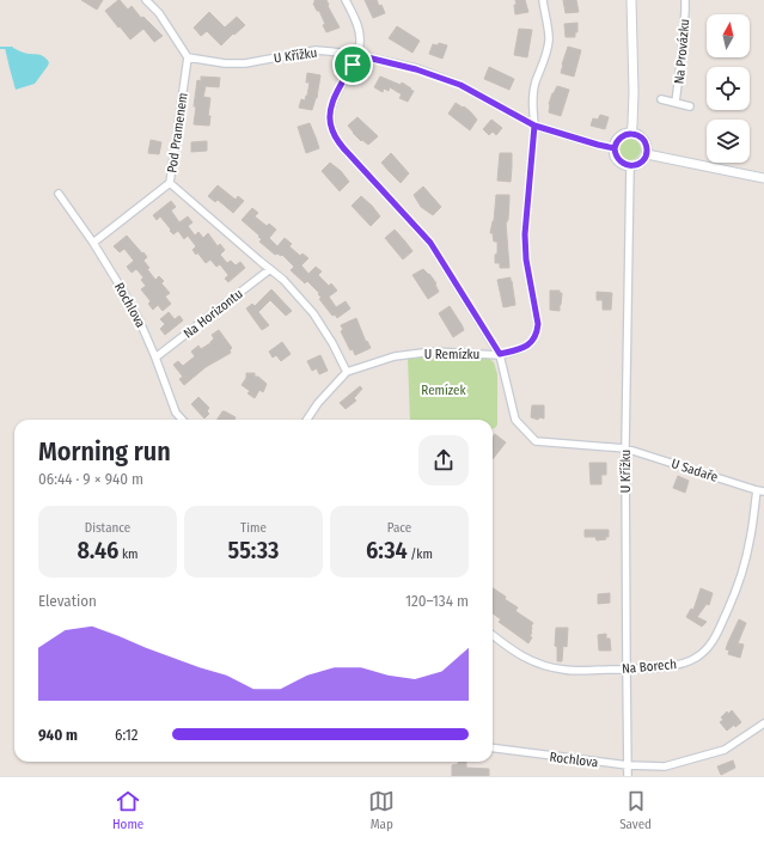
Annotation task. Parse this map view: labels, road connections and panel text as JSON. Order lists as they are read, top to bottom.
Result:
{
  "streets": {
    "street": [
      "Na Provázku",
      "U Křížku",
      "Pod Pramenem",
      "Rochlova",
      "Na Horizontu",
      "U Remízku",
      "U Sadaře",
      "Na Borech"
    ]
  },
  "crossings": [
    ["U Křížku", "Pod Pramenem"],
    ["U Křížku", "Rochlova"],
    ["U Křížku", "U Remízku"],
    ["U Křížku", "U Sadaře"],
    ["U Křížku", "Na Borech"],
    ["Pod Pramenem", "Rochlova"],
    ["Rochlova", "Na Horizontu"],
    ["U Sadaře", "Na Borech"]
  ],
  "parks": ["Remízek"],
  "north": "top",
  "page": {
    "heading": ["Morning run", "06:44 · 9 × 940 m"],
    "stats": [
      ["Distance", "8.46 km"],
      ["Time", "55:33"],
      ["Pace", "6:34 /km"]
    ],
    "chart": ["Elevation", "120–134 m"],
    "list": [
      {
        "name": "940 m",
        "note": "6:12"
      }
    ],
    "tabs": ["Home", "Map", "Saved"]
  }
}
